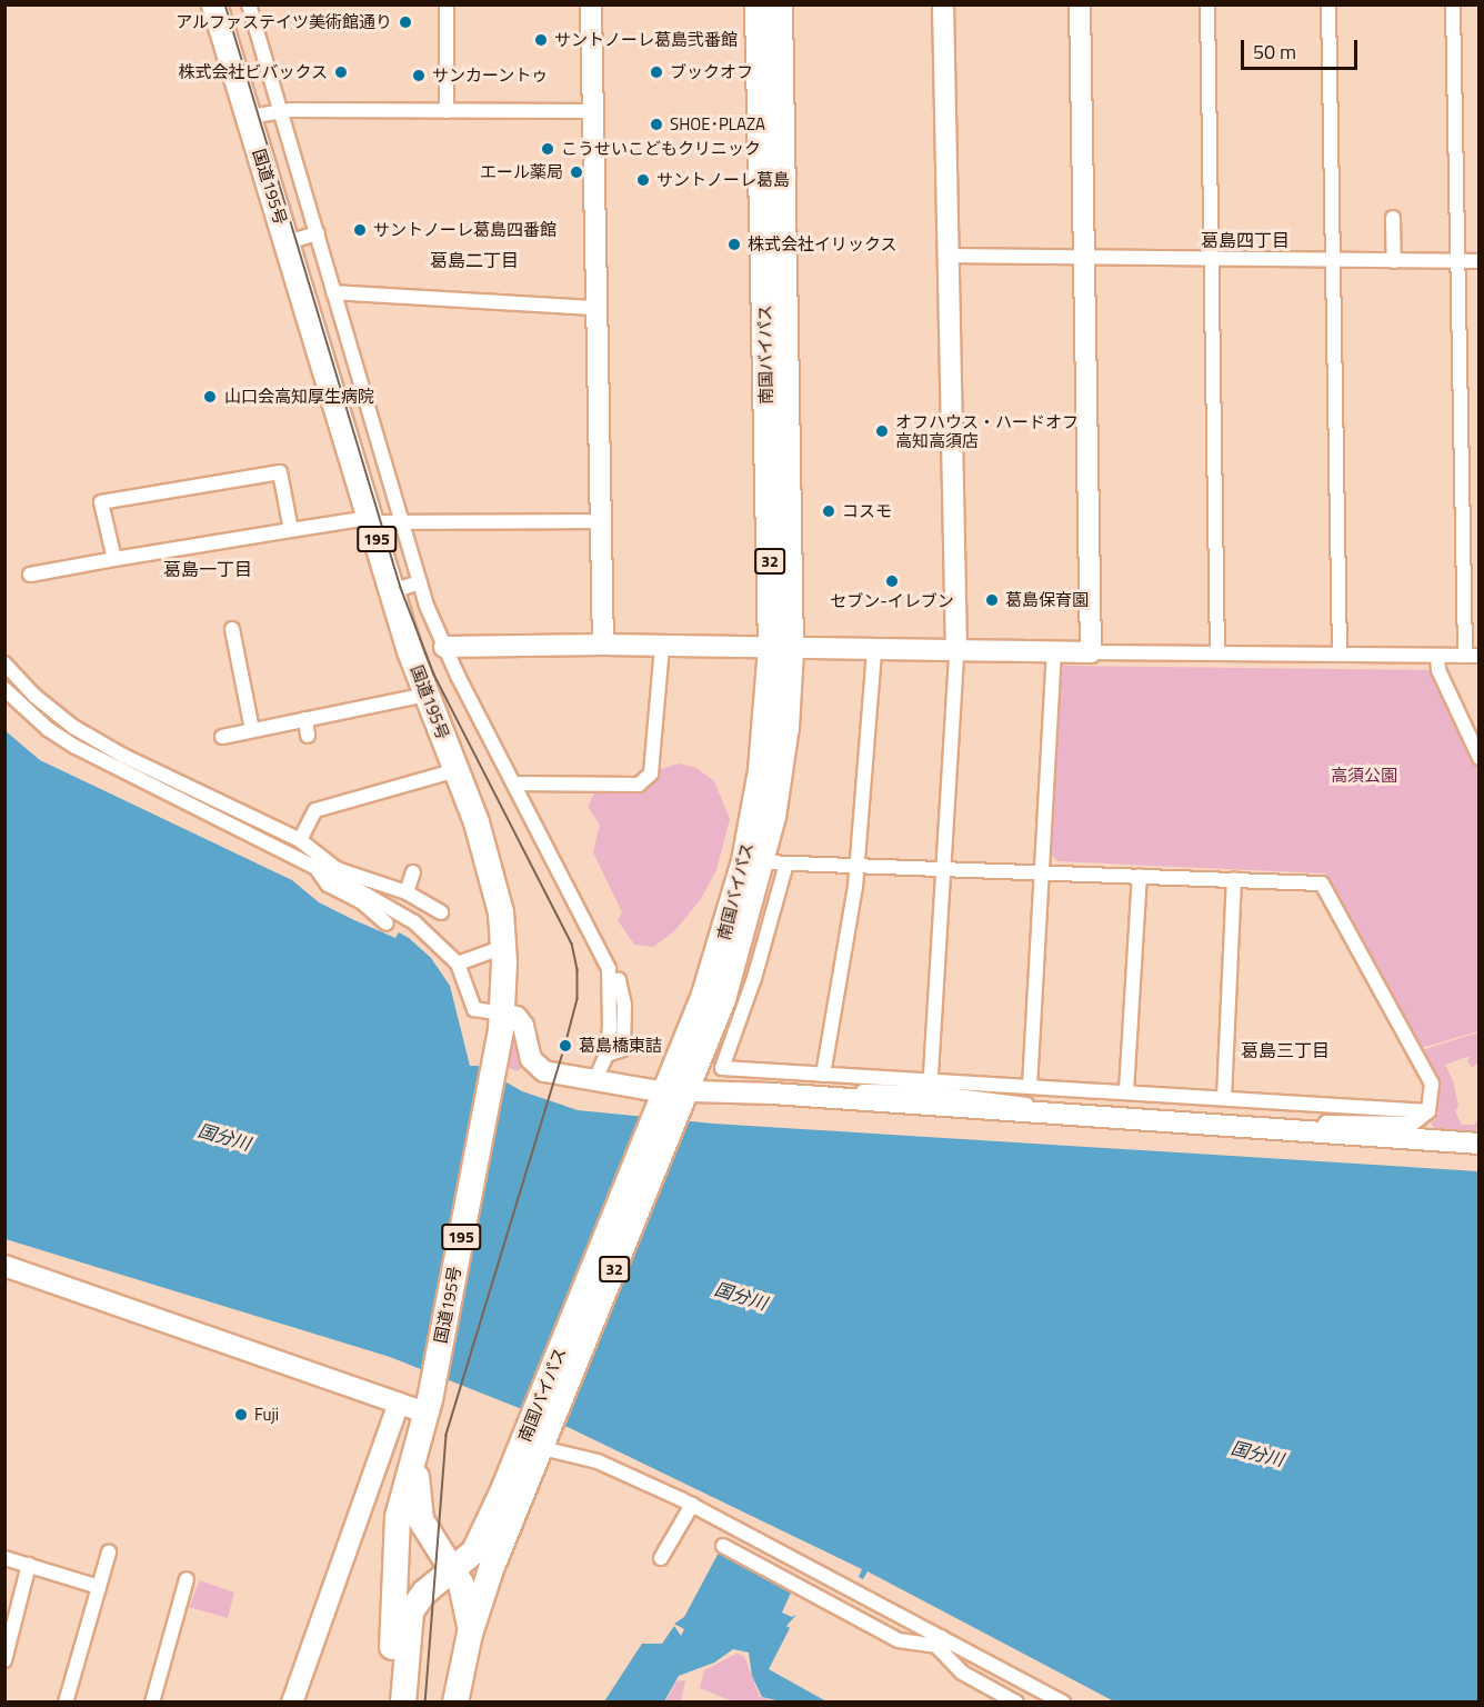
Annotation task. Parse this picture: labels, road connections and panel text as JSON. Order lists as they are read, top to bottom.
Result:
{
  "streets": {
    "highway": [
      "国道195号",
      "南国バイパス",
      "195",
      "32"
    ]
  },
  "crossings": [
    ["国道195号", "南国バイパス"]
  ],
  "districts": [
    "葛島四丁目",
    "葛島二丁目",
    "葛島一丁目",
    "葛島三丁目"
  ],
  "water": ["国分川"],
  "parks": ["高須公園"],
  "places": [
    "アルファステイツ美術館通り",
    "サントノーレ葛島弐番館",
    "株式会社ビバックス",
    "ブックオフ",
    "サンカーントゥ",
    "SHOE･PLAZA",
    "こうせいこどもクリニック",
    "エール薬局",
    "サントノーレ葛島",
    "サントノーレ葛島四番館",
    "株式会社イリックス",
    "山口会高知厚生病院",
    "オフハウス・ハードオフ 高知高須店",
    "コスモ",
    "セブン-イレブン",
    "葛島保育園",
    "葛島橋東詰",
    "Fuji"
  ],
  "scale_bar": "50 m"
}
